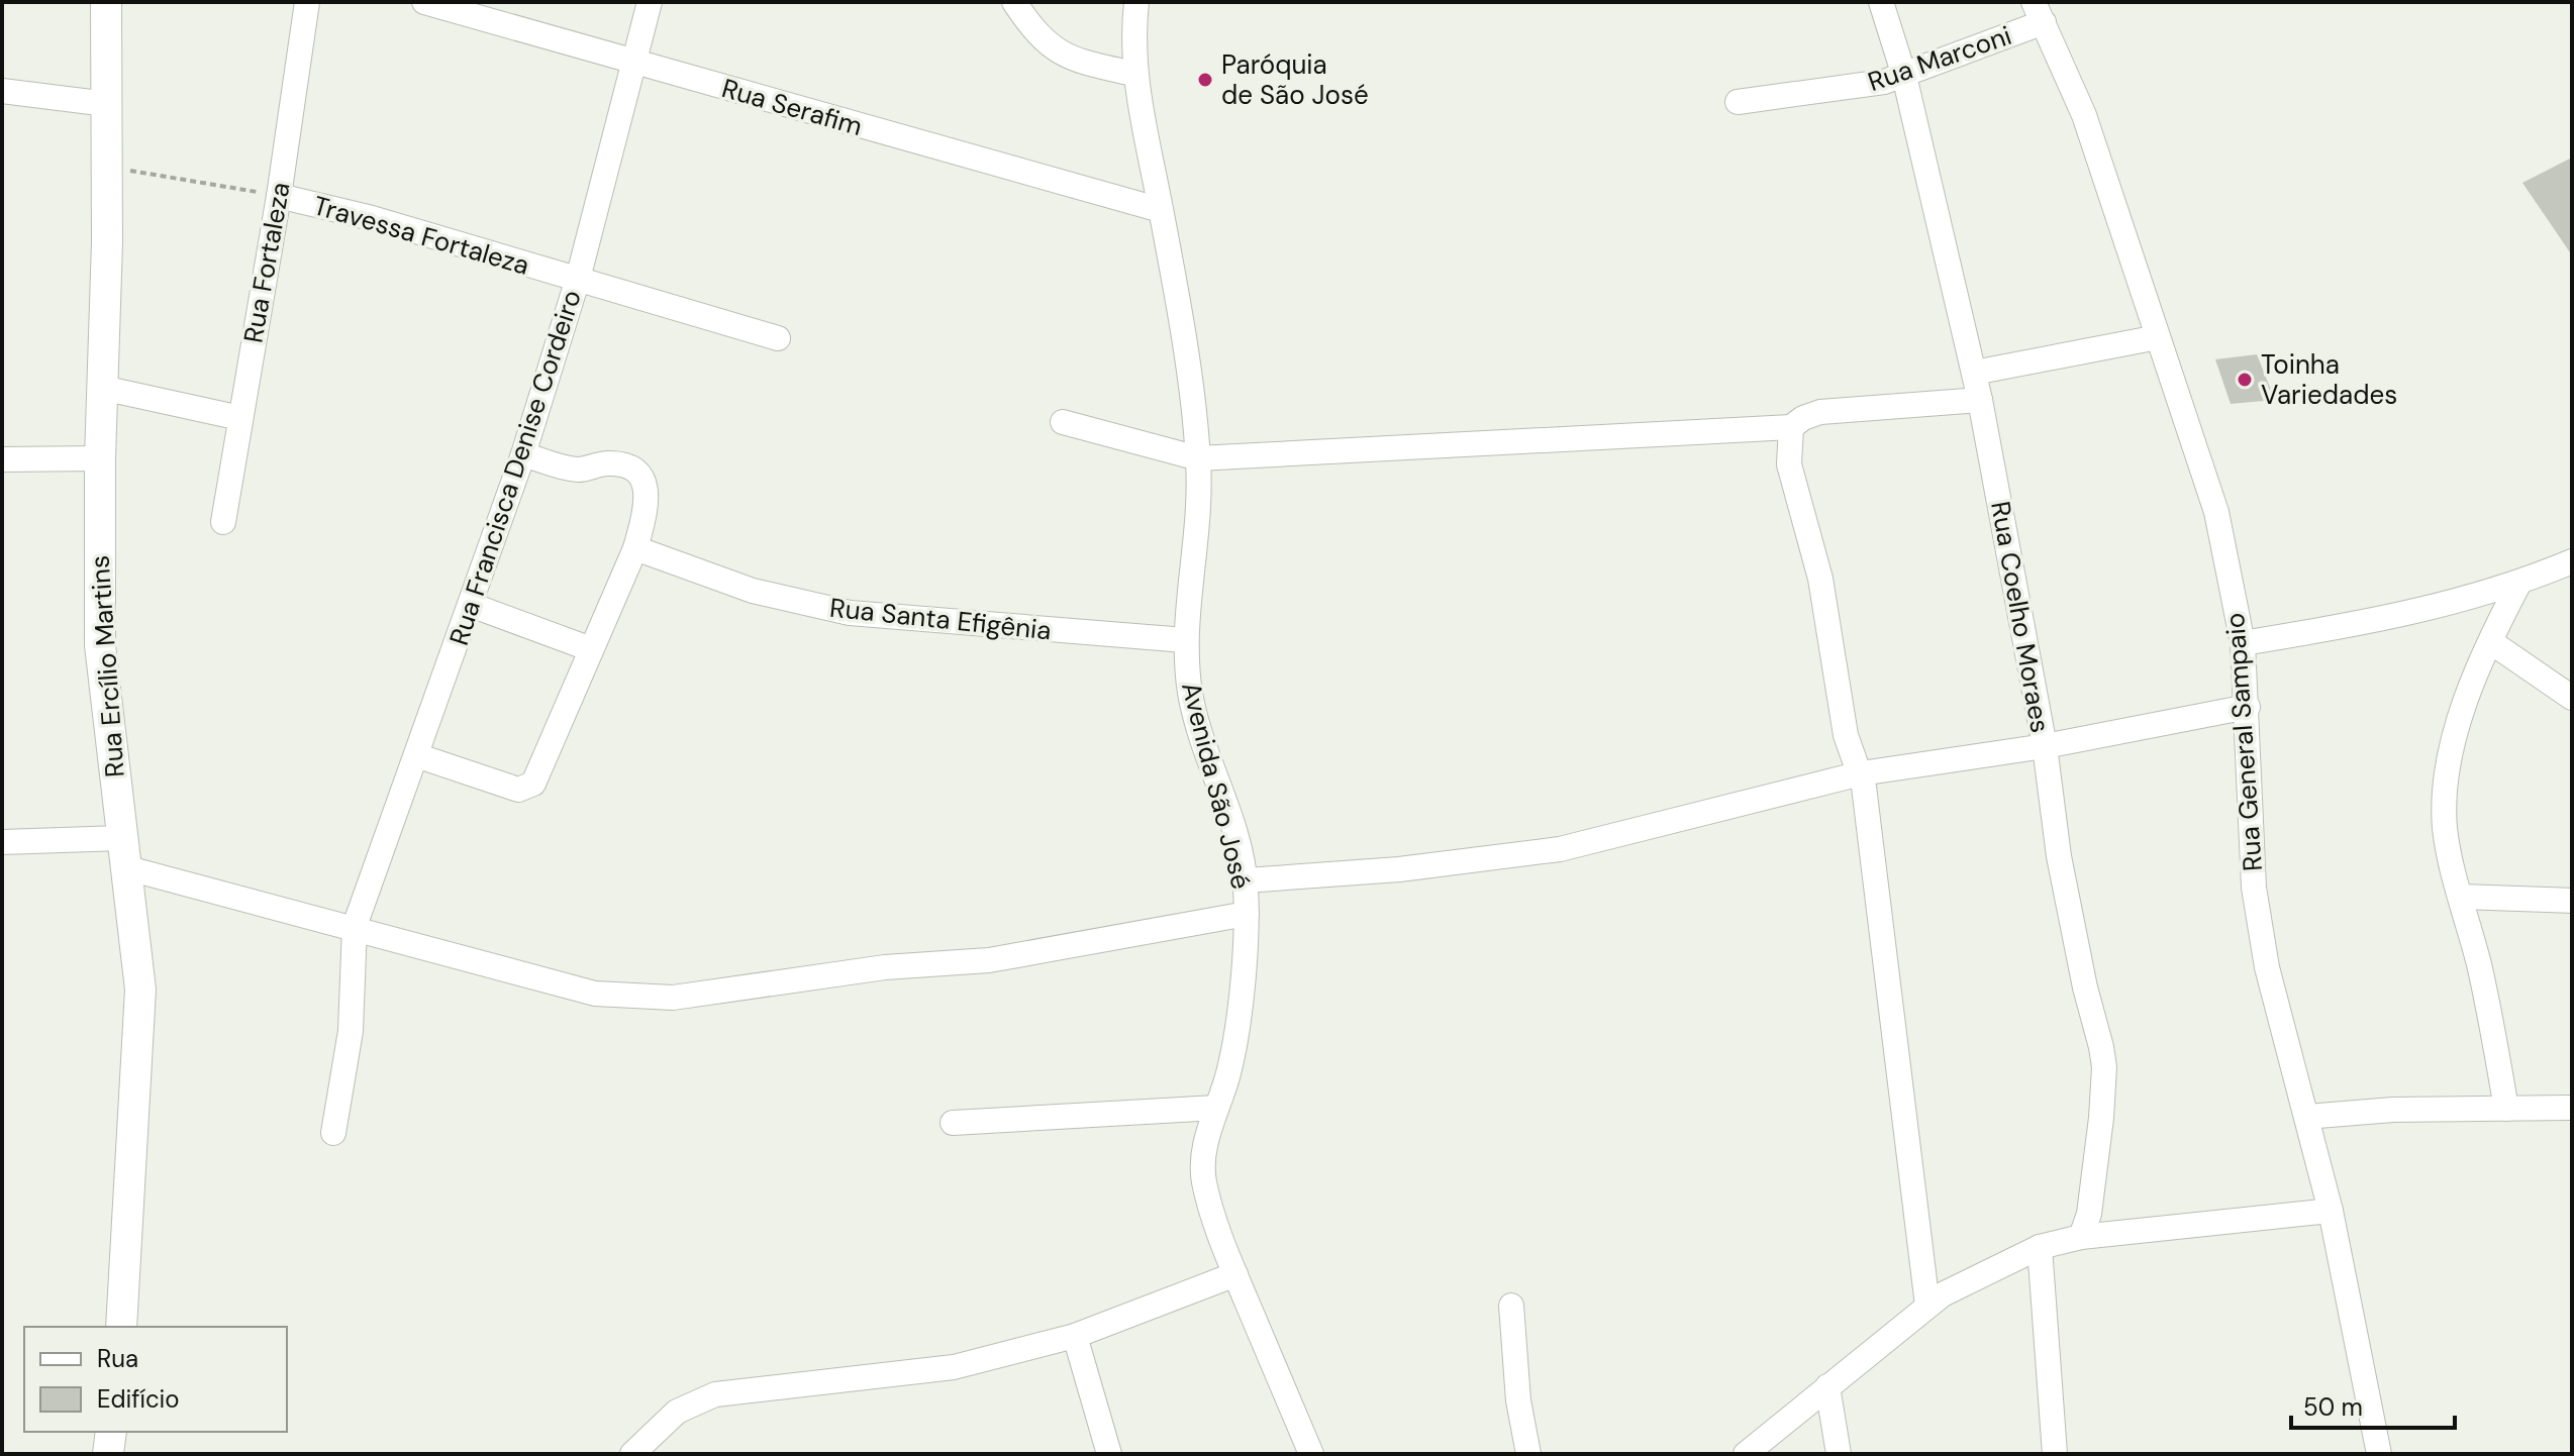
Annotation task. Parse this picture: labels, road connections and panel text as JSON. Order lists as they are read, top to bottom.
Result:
{
  "streets": {
    "street": [
      "Rua Marconi",
      "Rua Serafim",
      "Travessa Fortaleza",
      "Rua Fortaleza",
      "Rua Francisca Denise Cordeiro",
      "Rua Coelho Moraes",
      "Rua Santa Efigênia",
      "Rua Ercílio Martins",
      "Rua General Sampaio",
      "Avenida São José"
    ]
  },
  "crossings": [
    ["Rua Marconi", "Rua Coelho Moraes"],
    ["Rua Marconi", "Rua General Sampaio"],
    ["Rua Serafim", "Rua Francisca Denise Cordeiro"],
    ["Rua Serafim", "Avenida São José"],
    ["Travessa Fortaleza", "Rua Fortaleza"],
    ["Travessa Fortaleza", "Rua Francisca Denise Cordeiro"],
    ["Travessa Fortaleza", "Rua Ercílio Martins"],
    ["Rua Santa Efigênia", "Avenida São José"]
  ],
  "places": ["Paróquia de São José", "Toinha Variedades"],
  "legend": ["Rua", "Edifício"],
  "scale_bar": "50 m"
}
